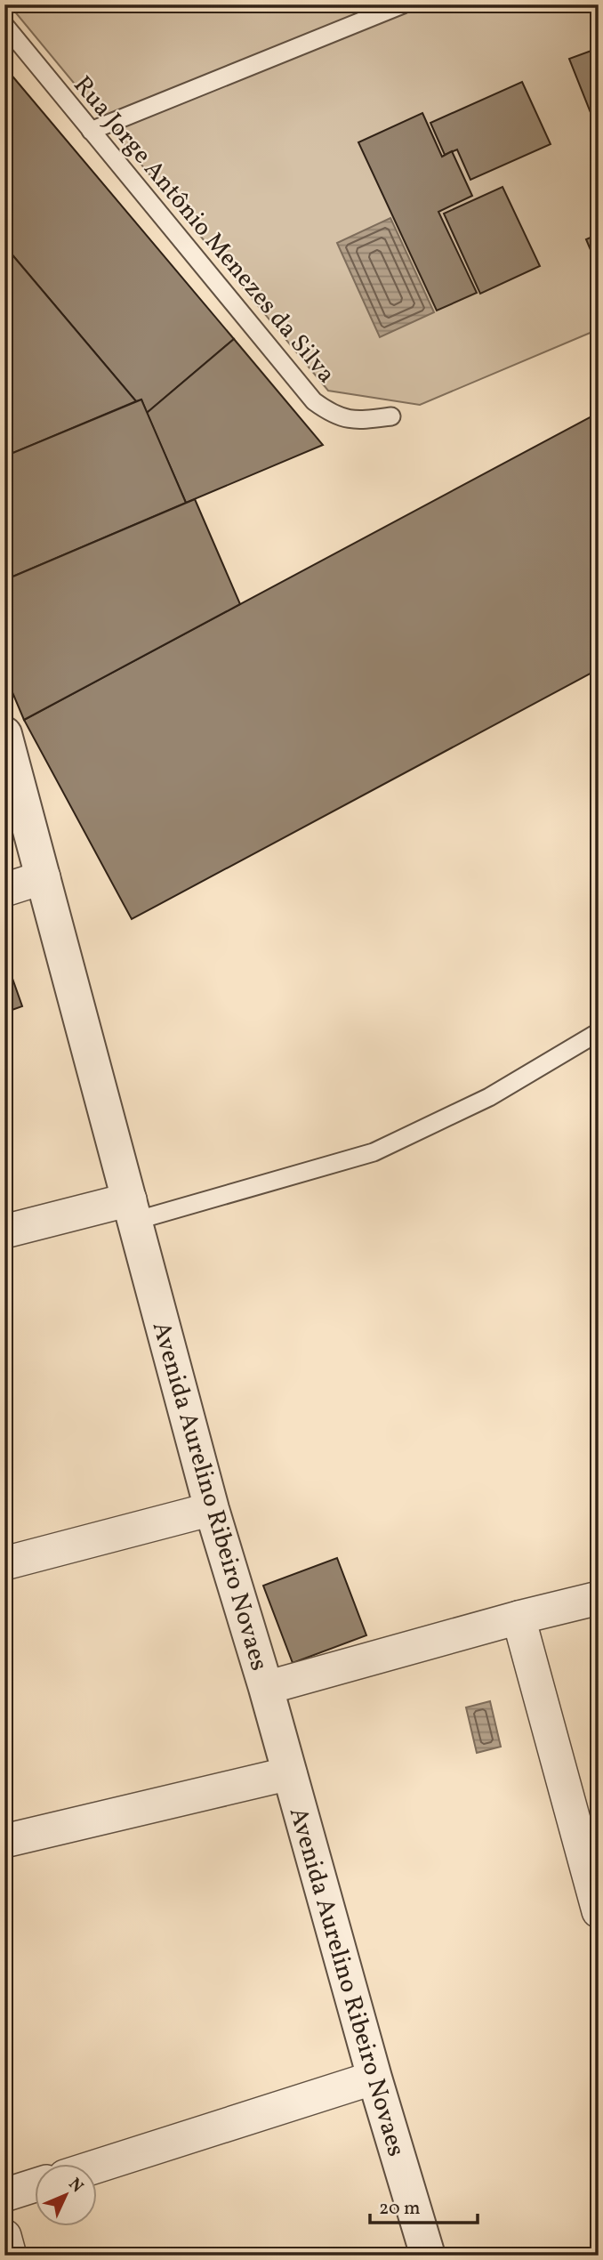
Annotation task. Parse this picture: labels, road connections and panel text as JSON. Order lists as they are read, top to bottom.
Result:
{
  "streets": {
    "street": ["Avenida Aurelino Ribeiro Novaes"],
    "lane": ["Rua Jorge Antônio Menezes da Silva"]
  },
  "scale_bar": "20 m",
  "north": "top right"
}
